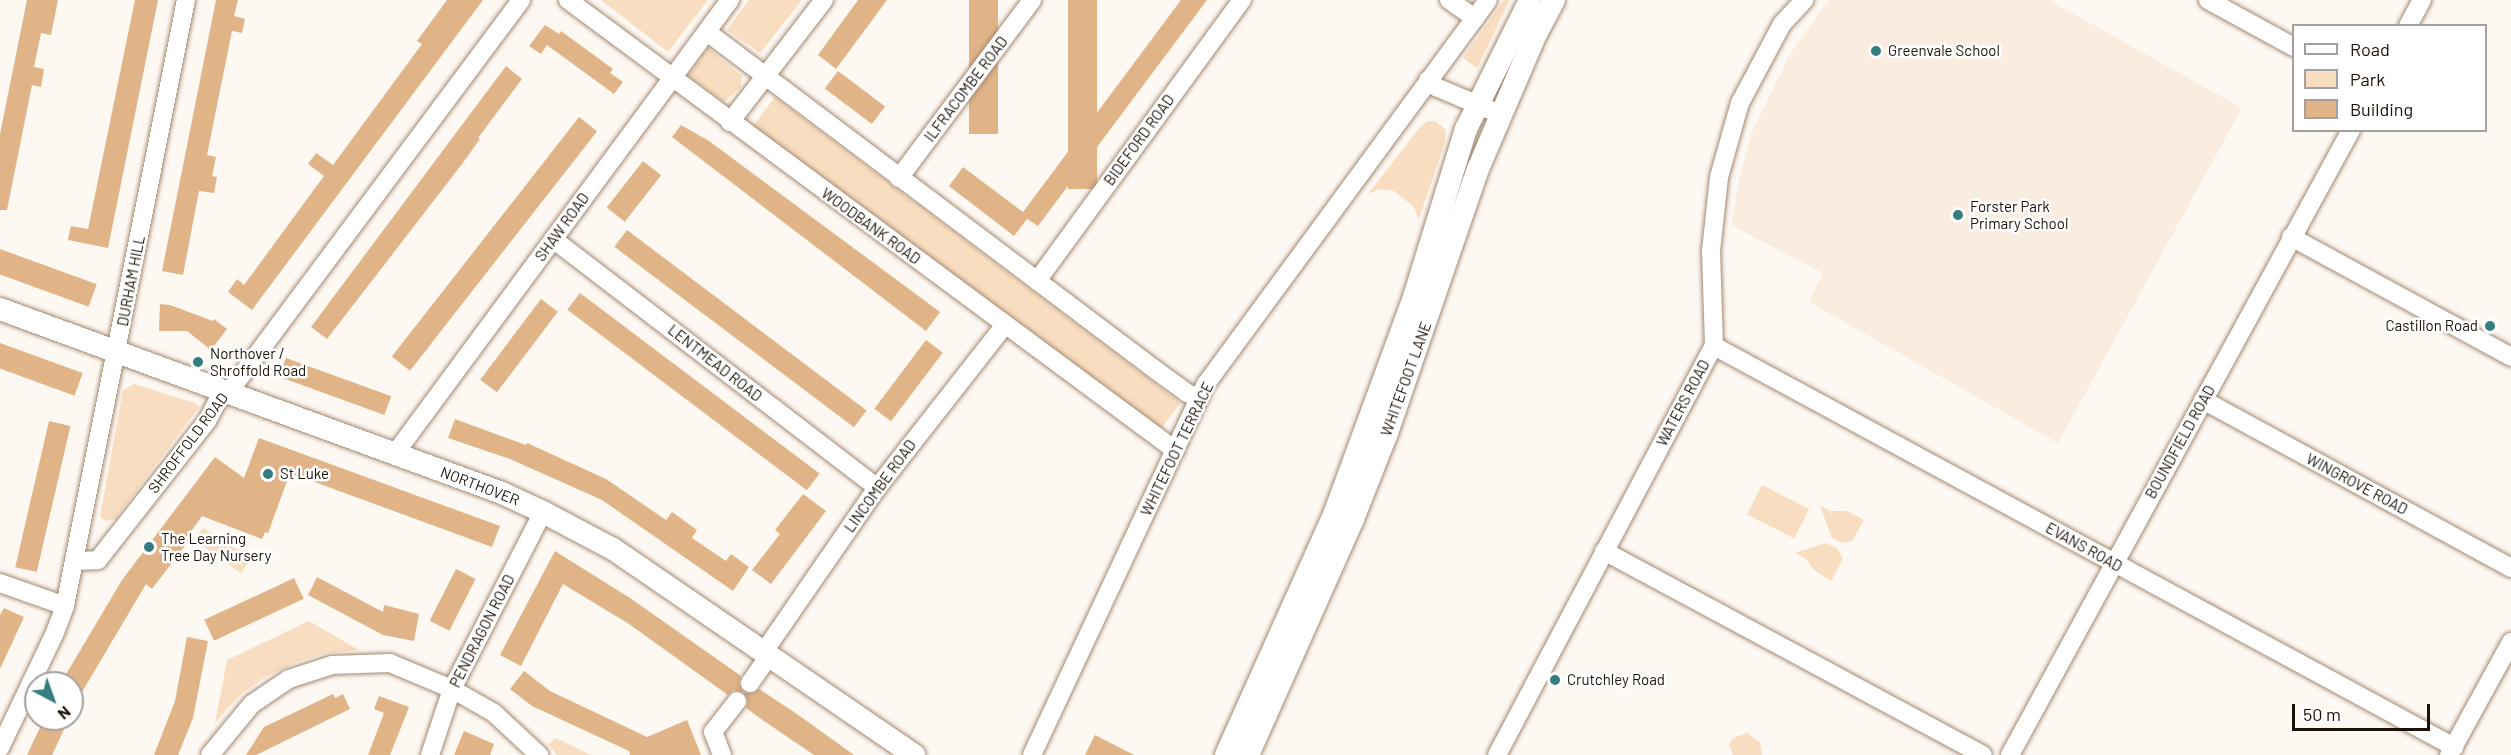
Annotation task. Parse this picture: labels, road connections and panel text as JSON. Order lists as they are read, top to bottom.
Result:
{
  "streets": {
    "street": [
      "ILFRACOMBE ROAD",
      "BIDEFORD ROAD",
      "WOODBANK ROAD",
      "SHAW ROAD",
      "DURHAM HILL",
      "LENTMEAD ROAD",
      "WHITEFOOT LANE",
      "WATERS ROAD",
      "BOUNDFIELD ROAD",
      "SHROFFOLD ROAD",
      "WHITEFOOT TERRACE",
      "WINGROVE ROAD",
      "NORTHOVER",
      "LINCOMBE ROAD",
      "EVANS ROAD",
      "PENDRAGON ROAD"
    ]
  },
  "crossings": [
    ["WOODBANK ROAD", "SHAW ROAD"],
    ["WOODBANK ROAD", "WHITEFOOT TERRACE"],
    ["WOODBANK ROAD", "LINCOMBE ROAD"],
    ["SHAW ROAD", "LENTMEAD ROAD"],
    ["SHAW ROAD", "NORTHOVER"],
    ["DURHAM HILL", "SHROFFOLD ROAD"],
    ["DURHAM HILL", "NORTHOVER"],
    ["LENTMEAD ROAD", "LINCOMBE ROAD"],
    ["WATERS ROAD", "EVANS ROAD"],
    ["BOUNDFIELD ROAD", "WINGROVE ROAD"],
    ["BOUNDFIELD ROAD", "EVANS ROAD"],
    ["SHROFFOLD ROAD", "NORTHOVER"],
    ["NORTHOVER", "LINCOMBE ROAD"],
    ["NORTHOVER", "PENDRAGON ROAD"]
  ],
  "places": [
    "Greenvale School",
    "Forster Park Primary School",
    "Castillon Road",
    "Northover / Shroffold Road",
    "St Luke",
    "The Learning Tree Day Nursery",
    "Crutchley Road"
  ],
  "legend": ["Road", "Park", "Building"],
  "scale_bar": "50 m",
  "north": "bottom right"
}
